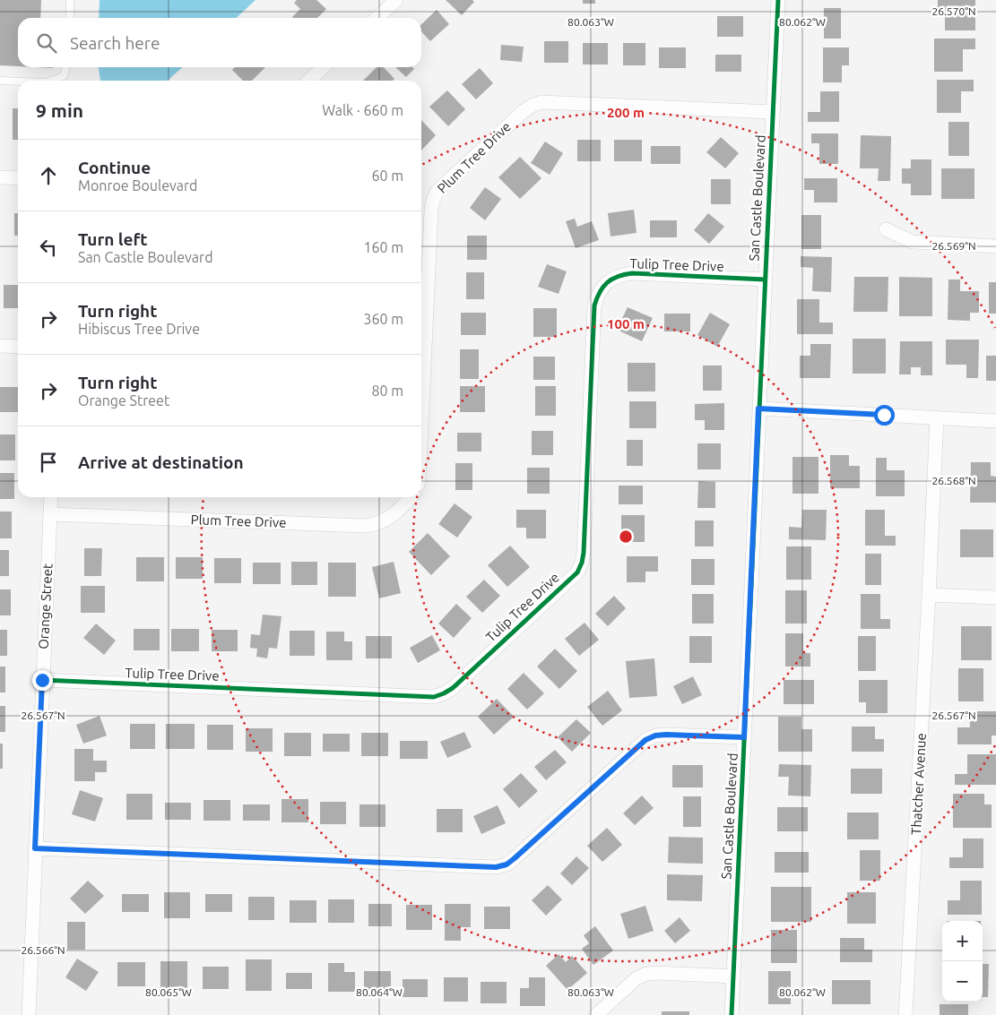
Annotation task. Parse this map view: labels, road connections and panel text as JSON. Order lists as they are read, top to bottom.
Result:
{
  "streets": {
    "street": [
      "Plum Tree Drive",
      "San Castle Boulevard",
      "Tulip Tree Drive",
      "Orange Street",
      "Thatcher Avenue"
    ]
  },
  "crossings": [
    ["Plum Tree Drive", "San Castle Boulevard"],
    ["Plum Tree Drive", "Orange Street"],
    ["San Castle Boulevard", "Tulip Tree Drive"],
    ["Tulip Tree Drive", "Orange Street"]
  ],
  "page": {
    "search": "Search here",
    "heading": ["9 min", "Walk · 660 m"],
    "list": [
      ["Continue", "Monroe Boulevard", "60 m"],
      ["Turn left", "San Castle Boulevard", "160 m"],
      ["Turn right", "Hibiscus Tree Drive", "360 m"],
      ["Turn right", "Orange Street", "80 m"],
      "Arrive at destination"
    ],
    "map_buttons": ["+", "−"]
  },
  "coordinates": [
    "26.570°N",
    "80.063°W",
    "80.062°W",
    "26.569°N",
    "26.568°N",
    "26.567°N",
    "26.566°N",
    "80.065°W",
    "80.064°W"
  ],
  "rings": ["200 m", "100 m"]
}
